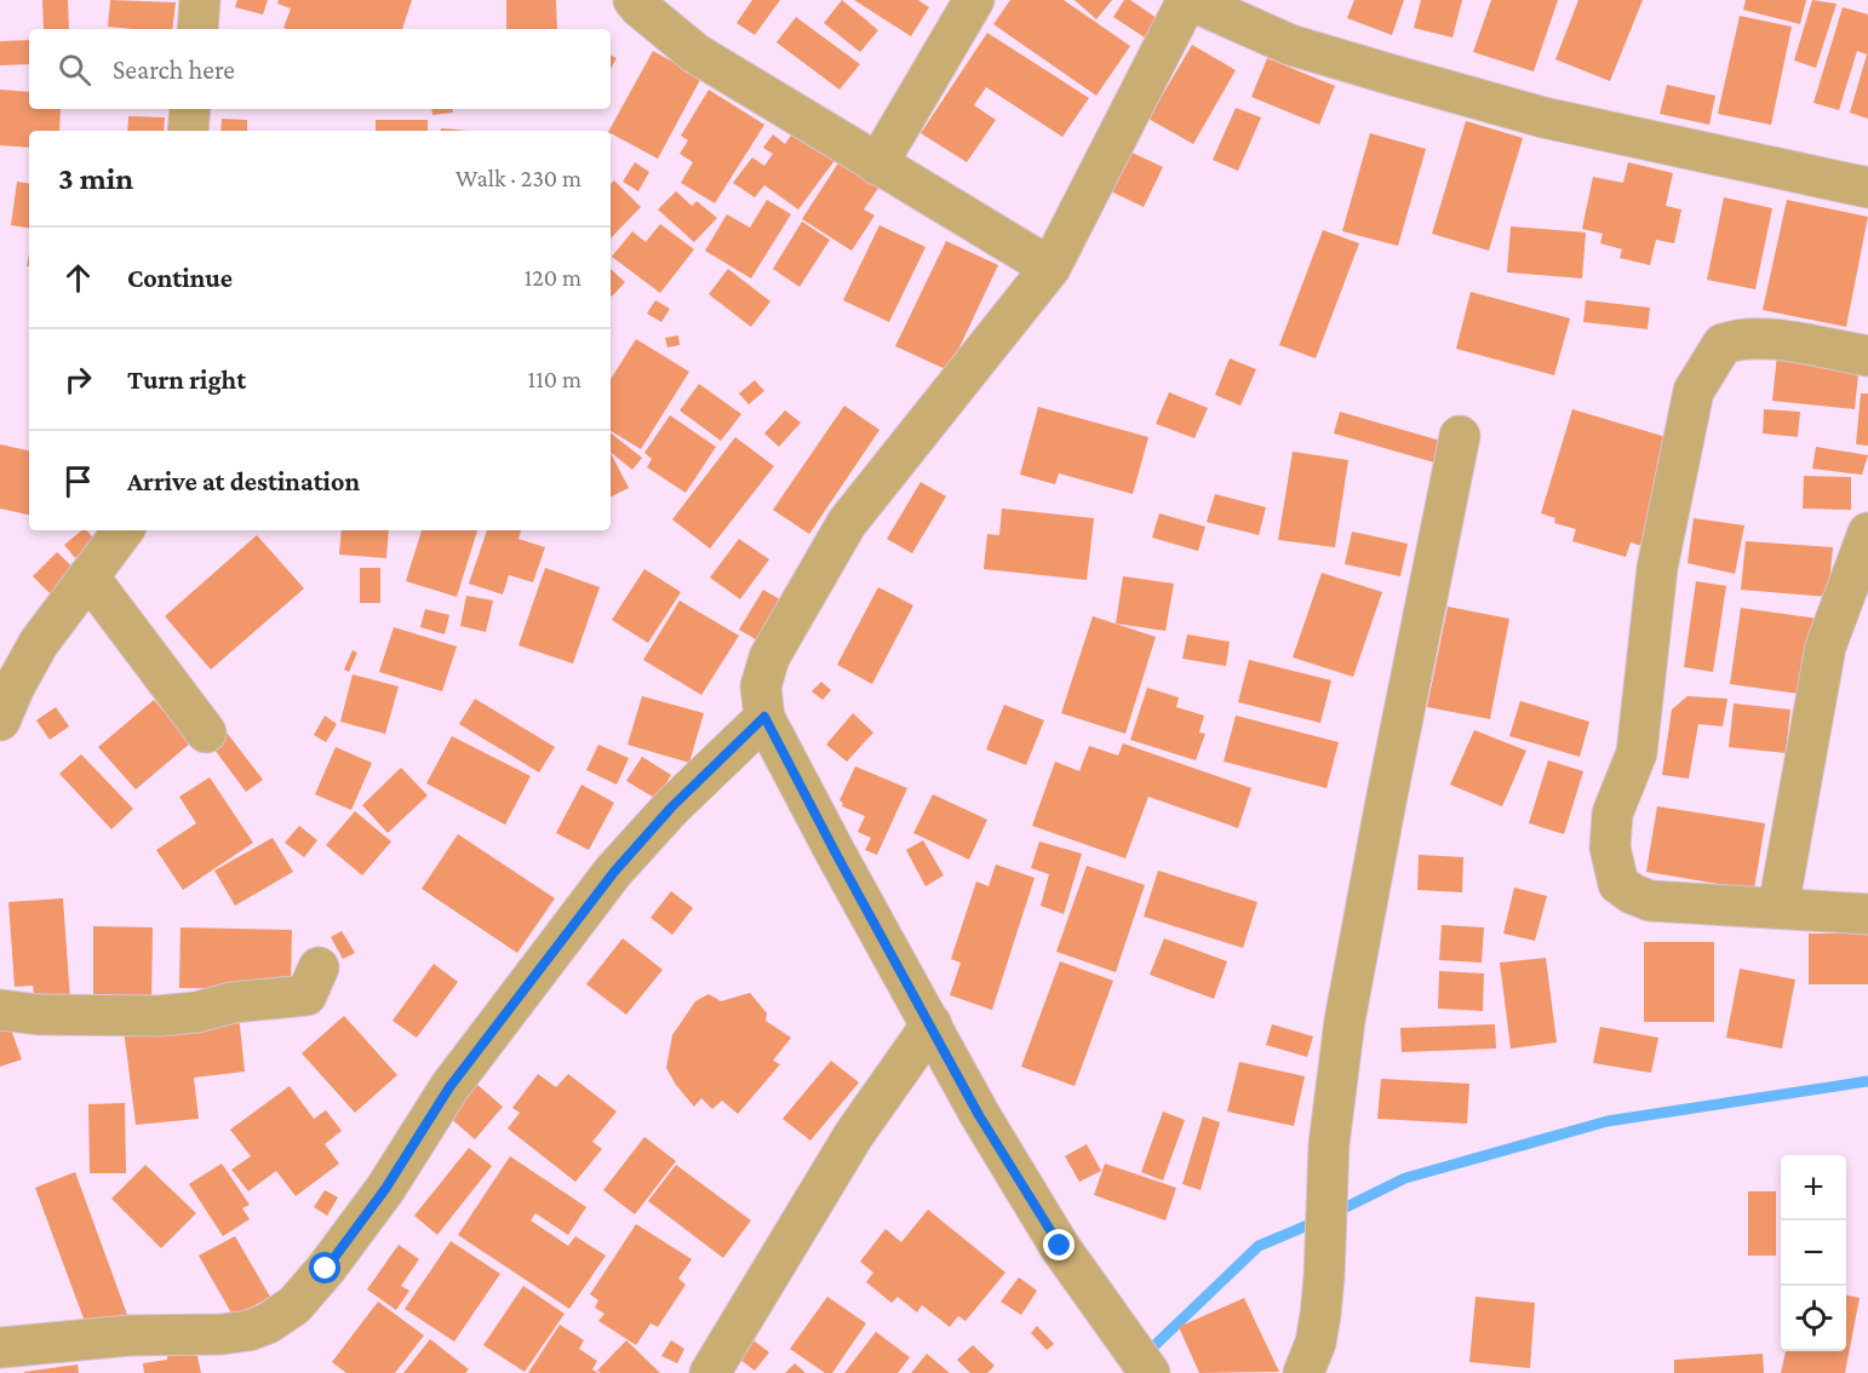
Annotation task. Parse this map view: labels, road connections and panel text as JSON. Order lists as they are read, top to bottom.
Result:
{
  "page": {
    "search": "Search here",
    "heading": ["3 min", "Walk · 230 m"],
    "list": [
      ["Continue", "120 m"],
      ["Turn right", "110 m"],
      "Arrive at destination"
    ],
    "map_buttons": ["+", "−"]
  }
}
